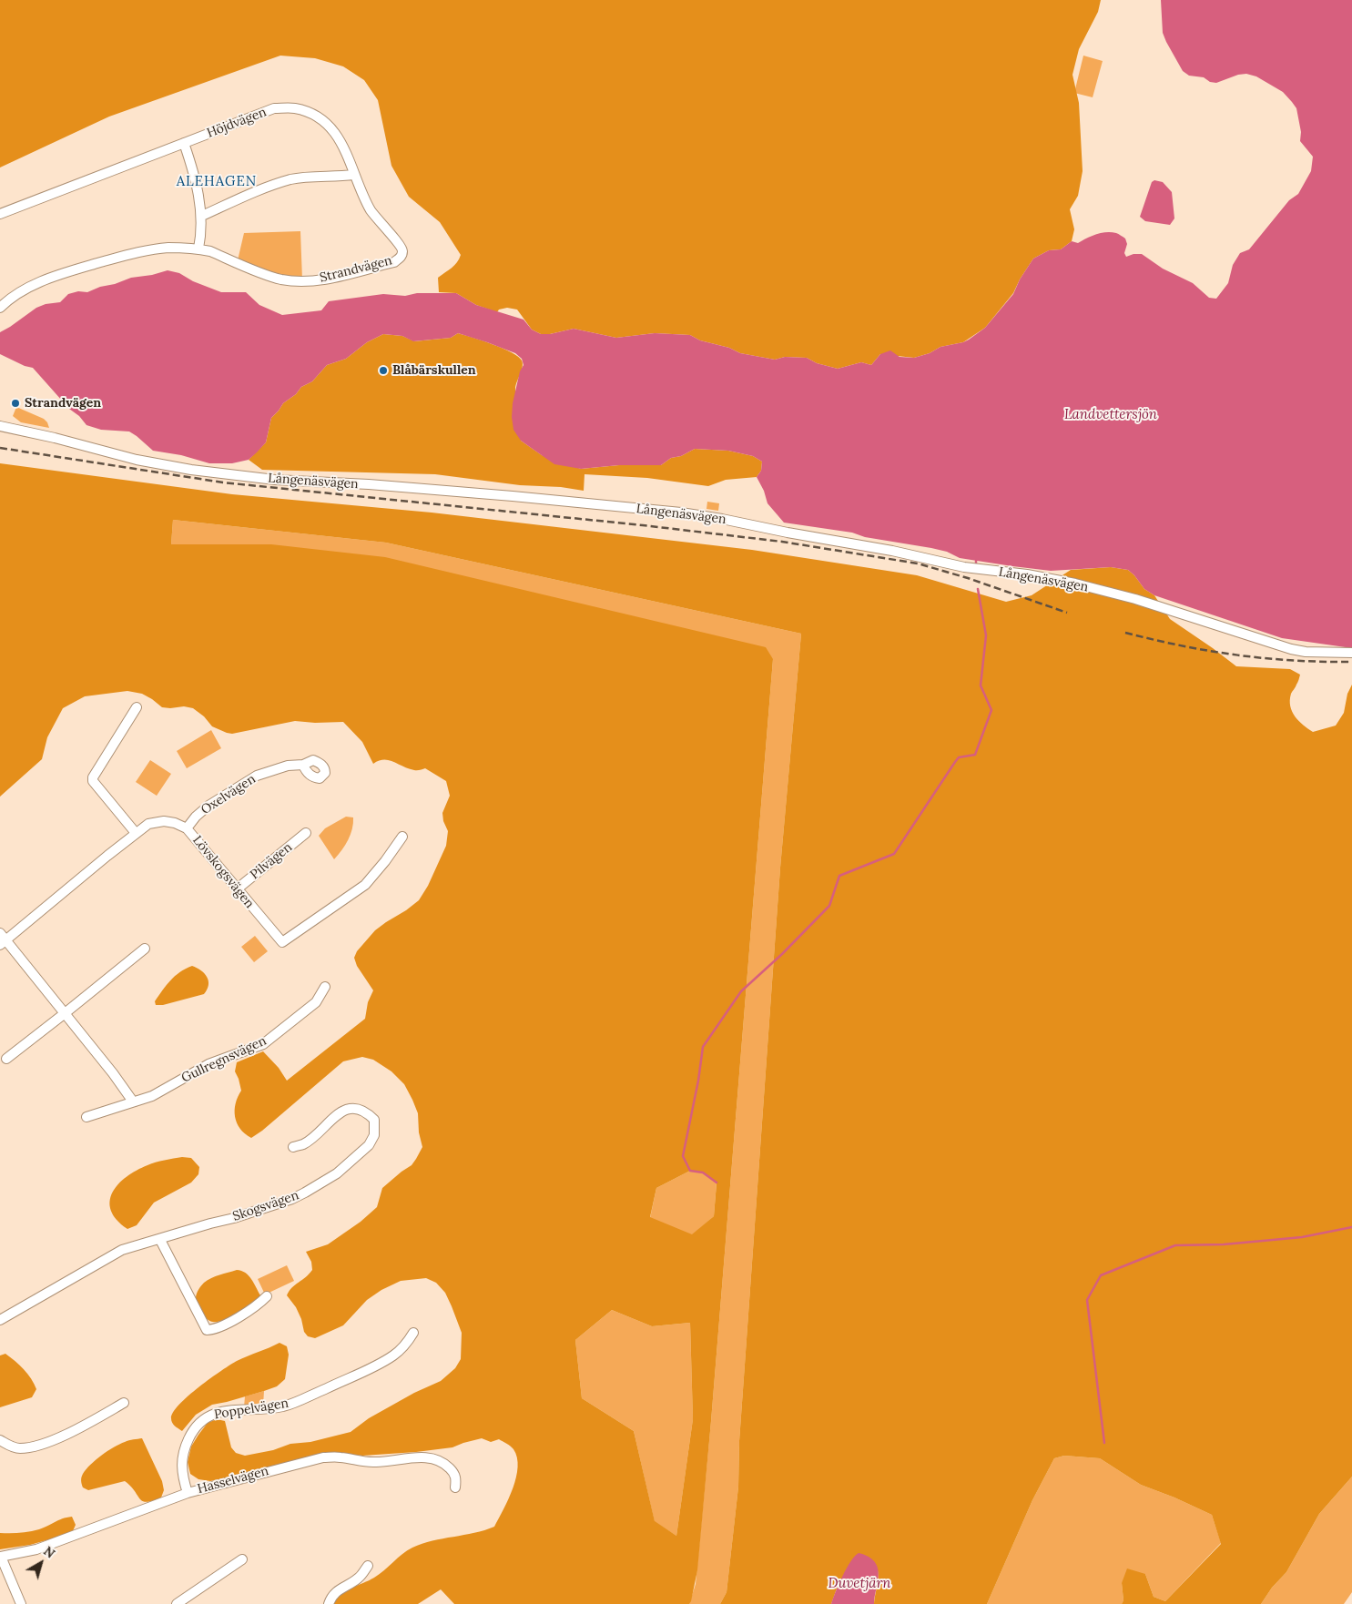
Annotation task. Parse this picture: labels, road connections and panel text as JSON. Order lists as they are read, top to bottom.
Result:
{
  "streets": {
    "street": [
      "Höjdvägen",
      "Strandvägen",
      "Långenäsvägen",
      "Oxelvägen",
      "Pilvägen",
      "Lövskogsvägen",
      "Gullregnsvägen",
      "Skogsvägen",
      "Poppelvägen",
      "Hasselvägen"
    ]
  },
  "crossings": [
    ["Höjdvägen", "Strandvägen"],
    ["Oxelvägen", "Lövskogsvägen"],
    ["Pilvägen", "Lövskogsvägen"],
    ["Poppelvägen", "Hasselvägen"]
  ],
  "districts": ["ALEHAGEN"],
  "water": ["Landvettersjön", "Duvetjärn"],
  "places": ["Blåbärskullen", "Strandvägen"],
  "north": "top right"
}
